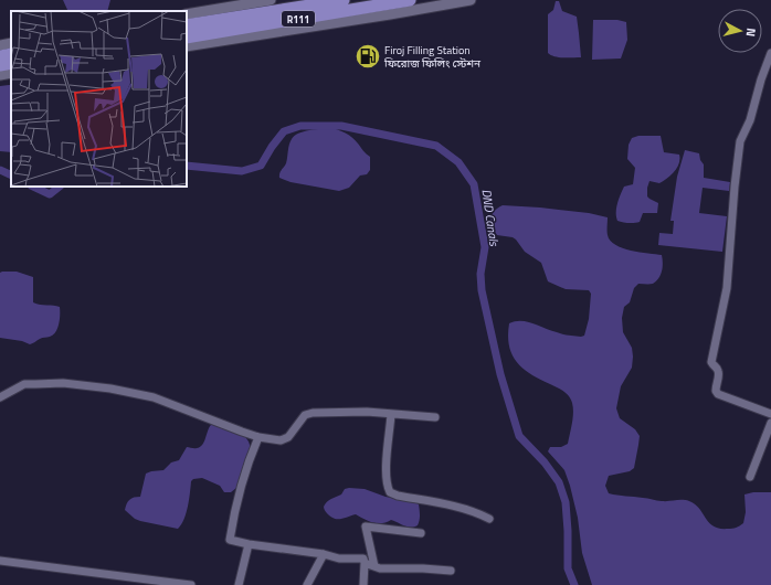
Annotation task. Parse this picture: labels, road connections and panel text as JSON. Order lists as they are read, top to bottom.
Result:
{
  "streets": {
    "main road": ["R111"]
  },
  "water": ["DND Canals"],
  "places": {
    "fuel station": ["Firoj Filling Station ফিরোজ ফিলিং স্টেশন"]
  },
  "north": "right"
}
